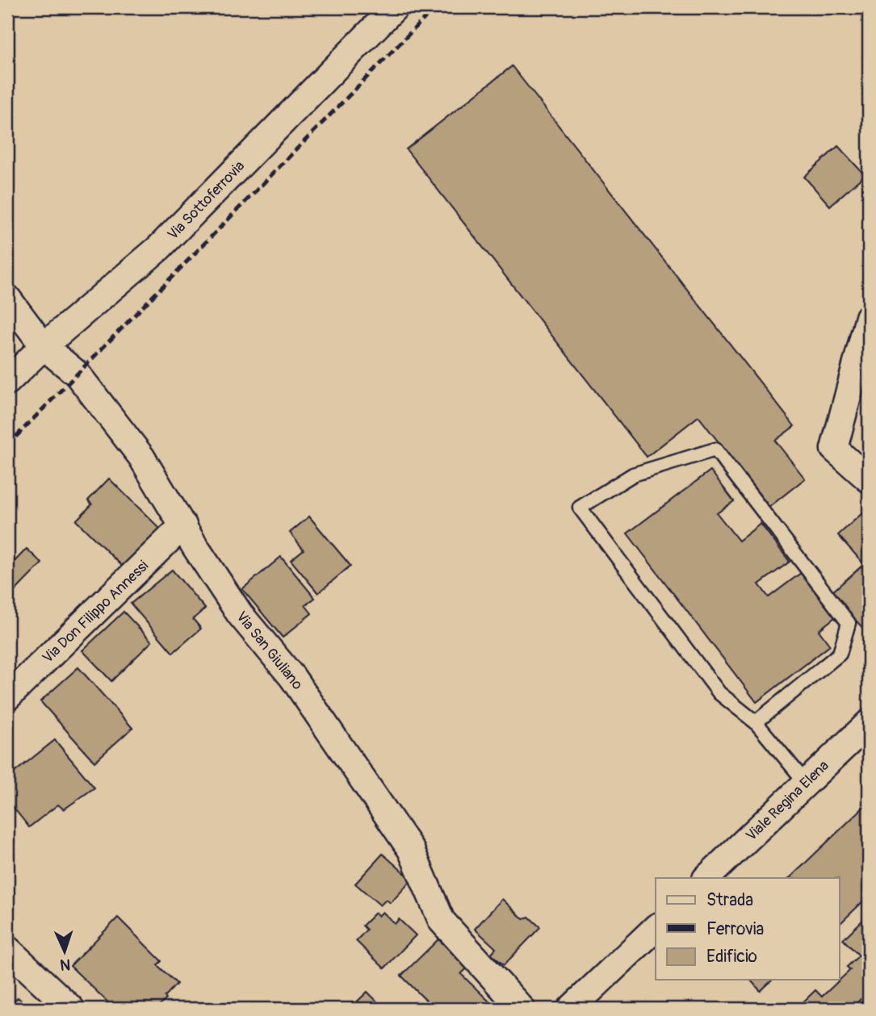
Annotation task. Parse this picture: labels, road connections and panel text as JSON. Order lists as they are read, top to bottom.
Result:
{
  "streets": {
    "street": [
      "Via Sottoferrovia",
      "Via Don Filippo Annessi",
      "Via San Giuliano",
      "Viale Regina Elena"
    ]
  },
  "crossings": [
    ["Via Sottoferrovia", "Via San Giuliano"],
    ["Via Don Filippo Annessi", "Via San Giuliano"]
  ],
  "legend": ["Strada", "Ferrovia", "Edificio"],
  "north": "bottom"
}
